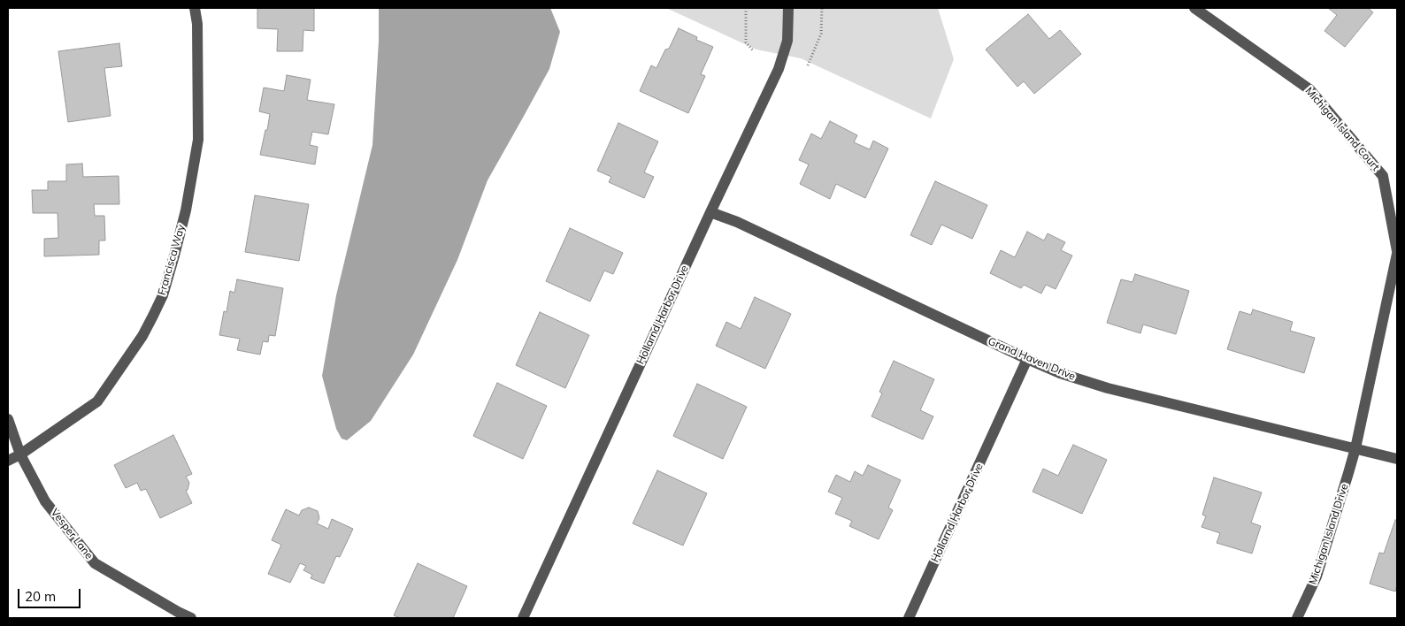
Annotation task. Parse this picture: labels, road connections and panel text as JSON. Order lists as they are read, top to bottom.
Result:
{
  "streets": {
    "street": [
      "Michigan Island Court",
      "Francisca Way",
      "Hollarnd Harbor Drive",
      "Grand Haven Drive",
      "Vesper Lane",
      "Michigan Island Drive"
    ]
  },
  "crossings": [
    ["Michigan Island Court", "Grand Haven Drive"],
    ["Michigan Island Court", "Michigan Island Drive"],
    ["Francisca Way", "Vesper Lane"],
    ["Hollarnd Harbor Drive", "Grand Haven Drive"]
  ],
  "scale_bar": "20 m"
}
